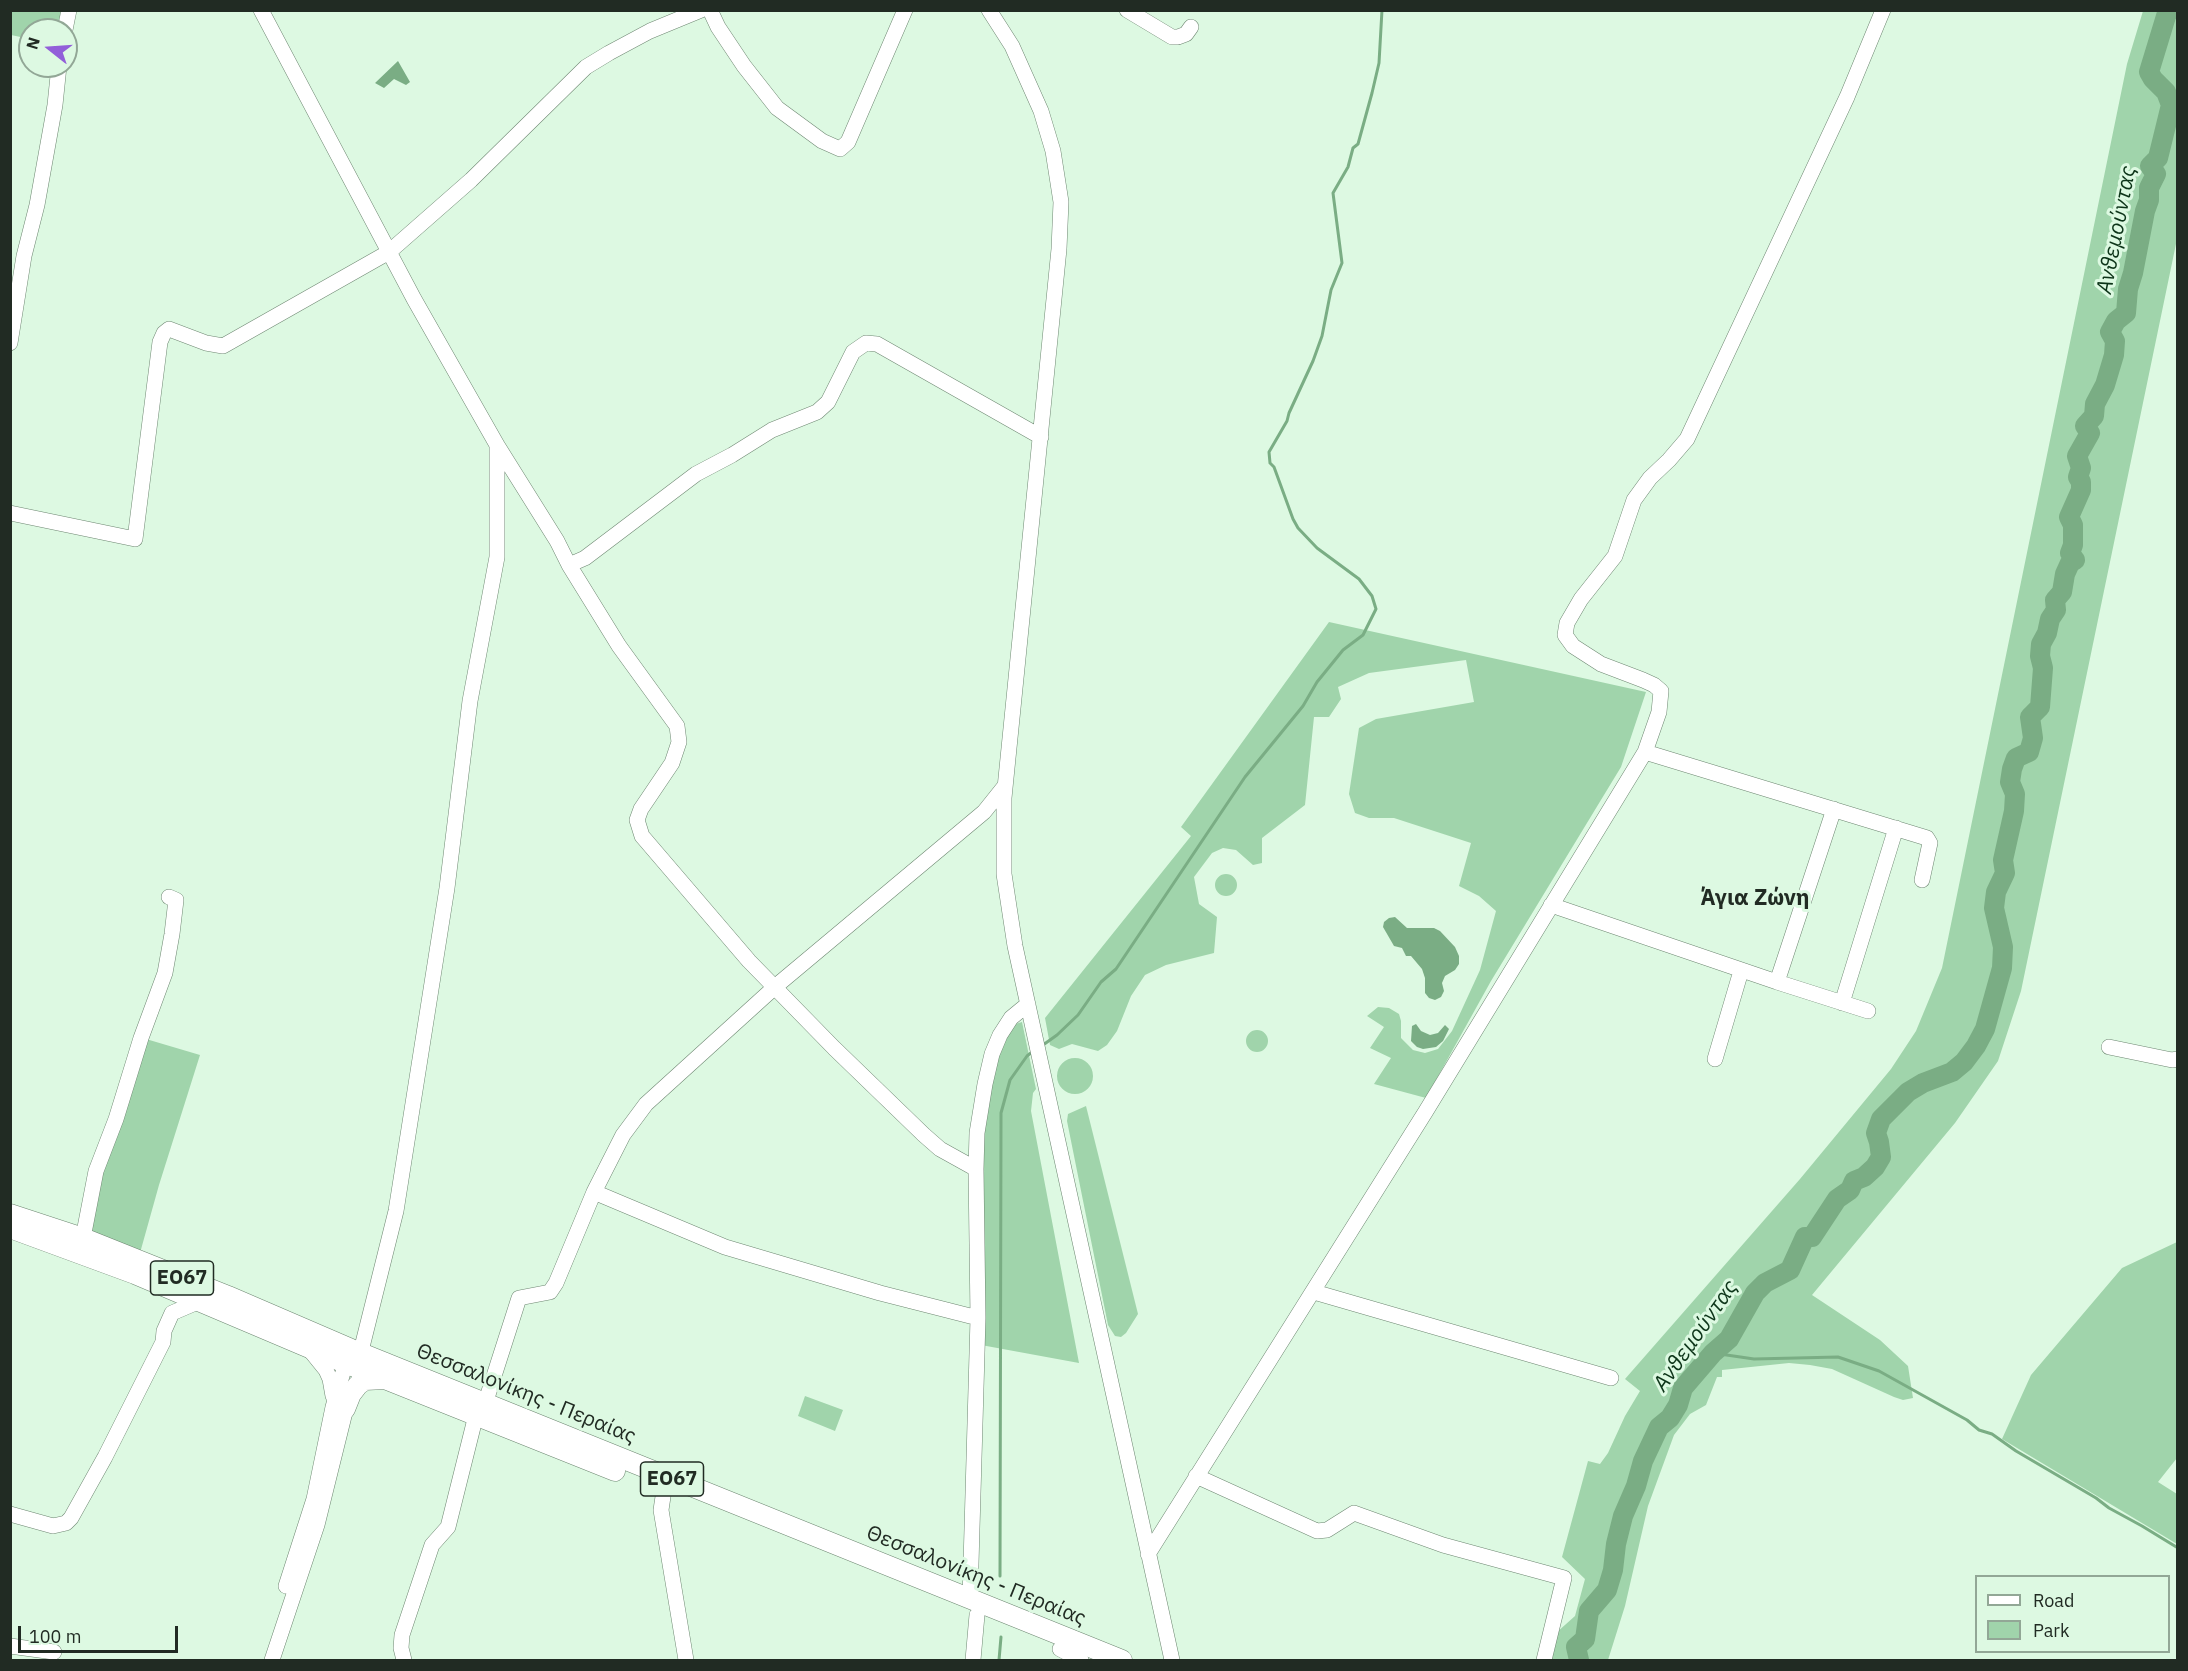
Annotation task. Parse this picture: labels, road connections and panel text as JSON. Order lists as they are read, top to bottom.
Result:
{
  "streets": {
    "main road": ["ΕΟ67", "Θεσσαλονίκης - Περαίας"]
  },
  "districts": ["Άγια Ζώνη"],
  "water": ["Ανθεμούντας"],
  "legend": ["Road", "Park"],
  "scale_bar": "100 m",
  "north": "left"
}
